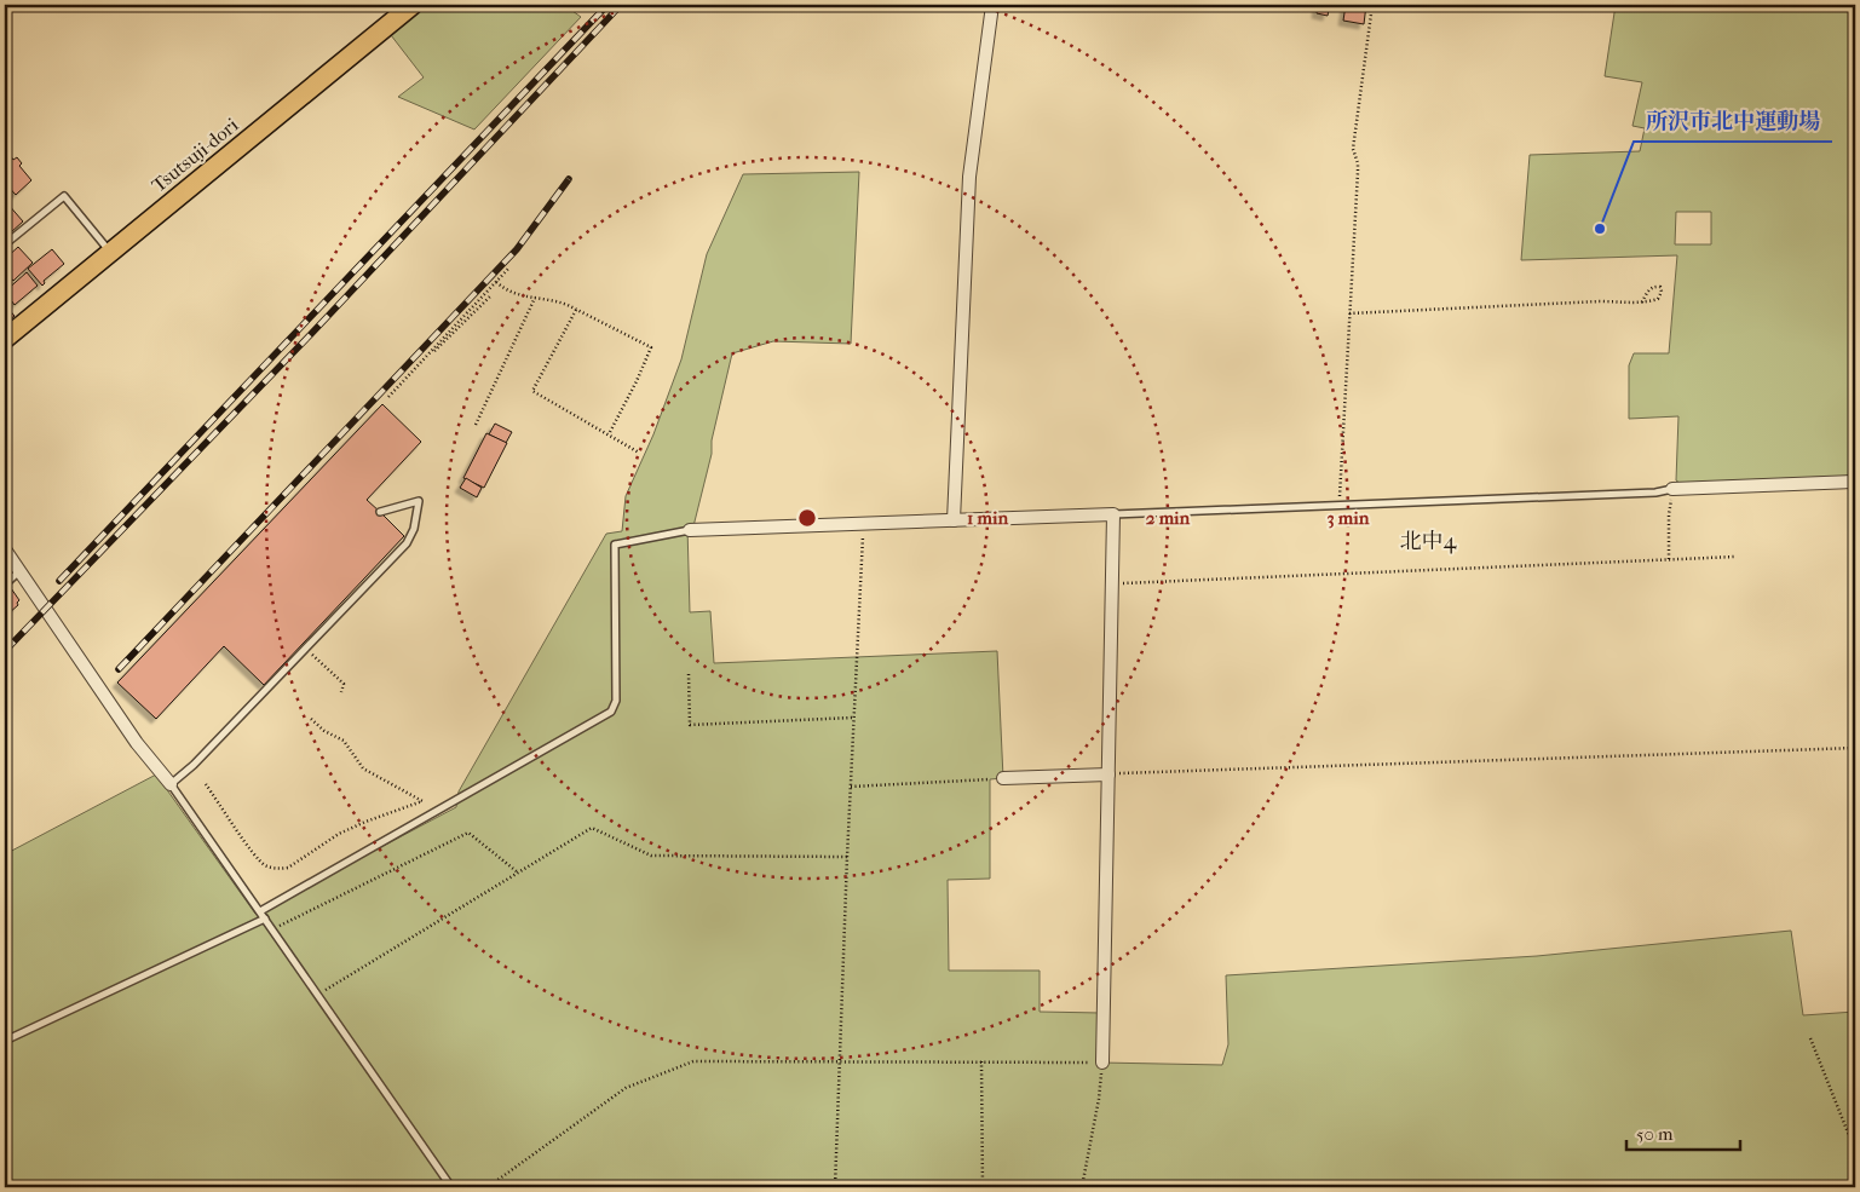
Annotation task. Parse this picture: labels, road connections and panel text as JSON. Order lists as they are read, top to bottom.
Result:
{
  "streets": {
    "main road": ["Tsutsuji-dori"]
  },
  "districts": ["北中4"],
  "places": ["所沢市北中運動場"],
  "scale_bar": "50 m",
  "rings": ["1 min", "2 min", "3 min"]
}
